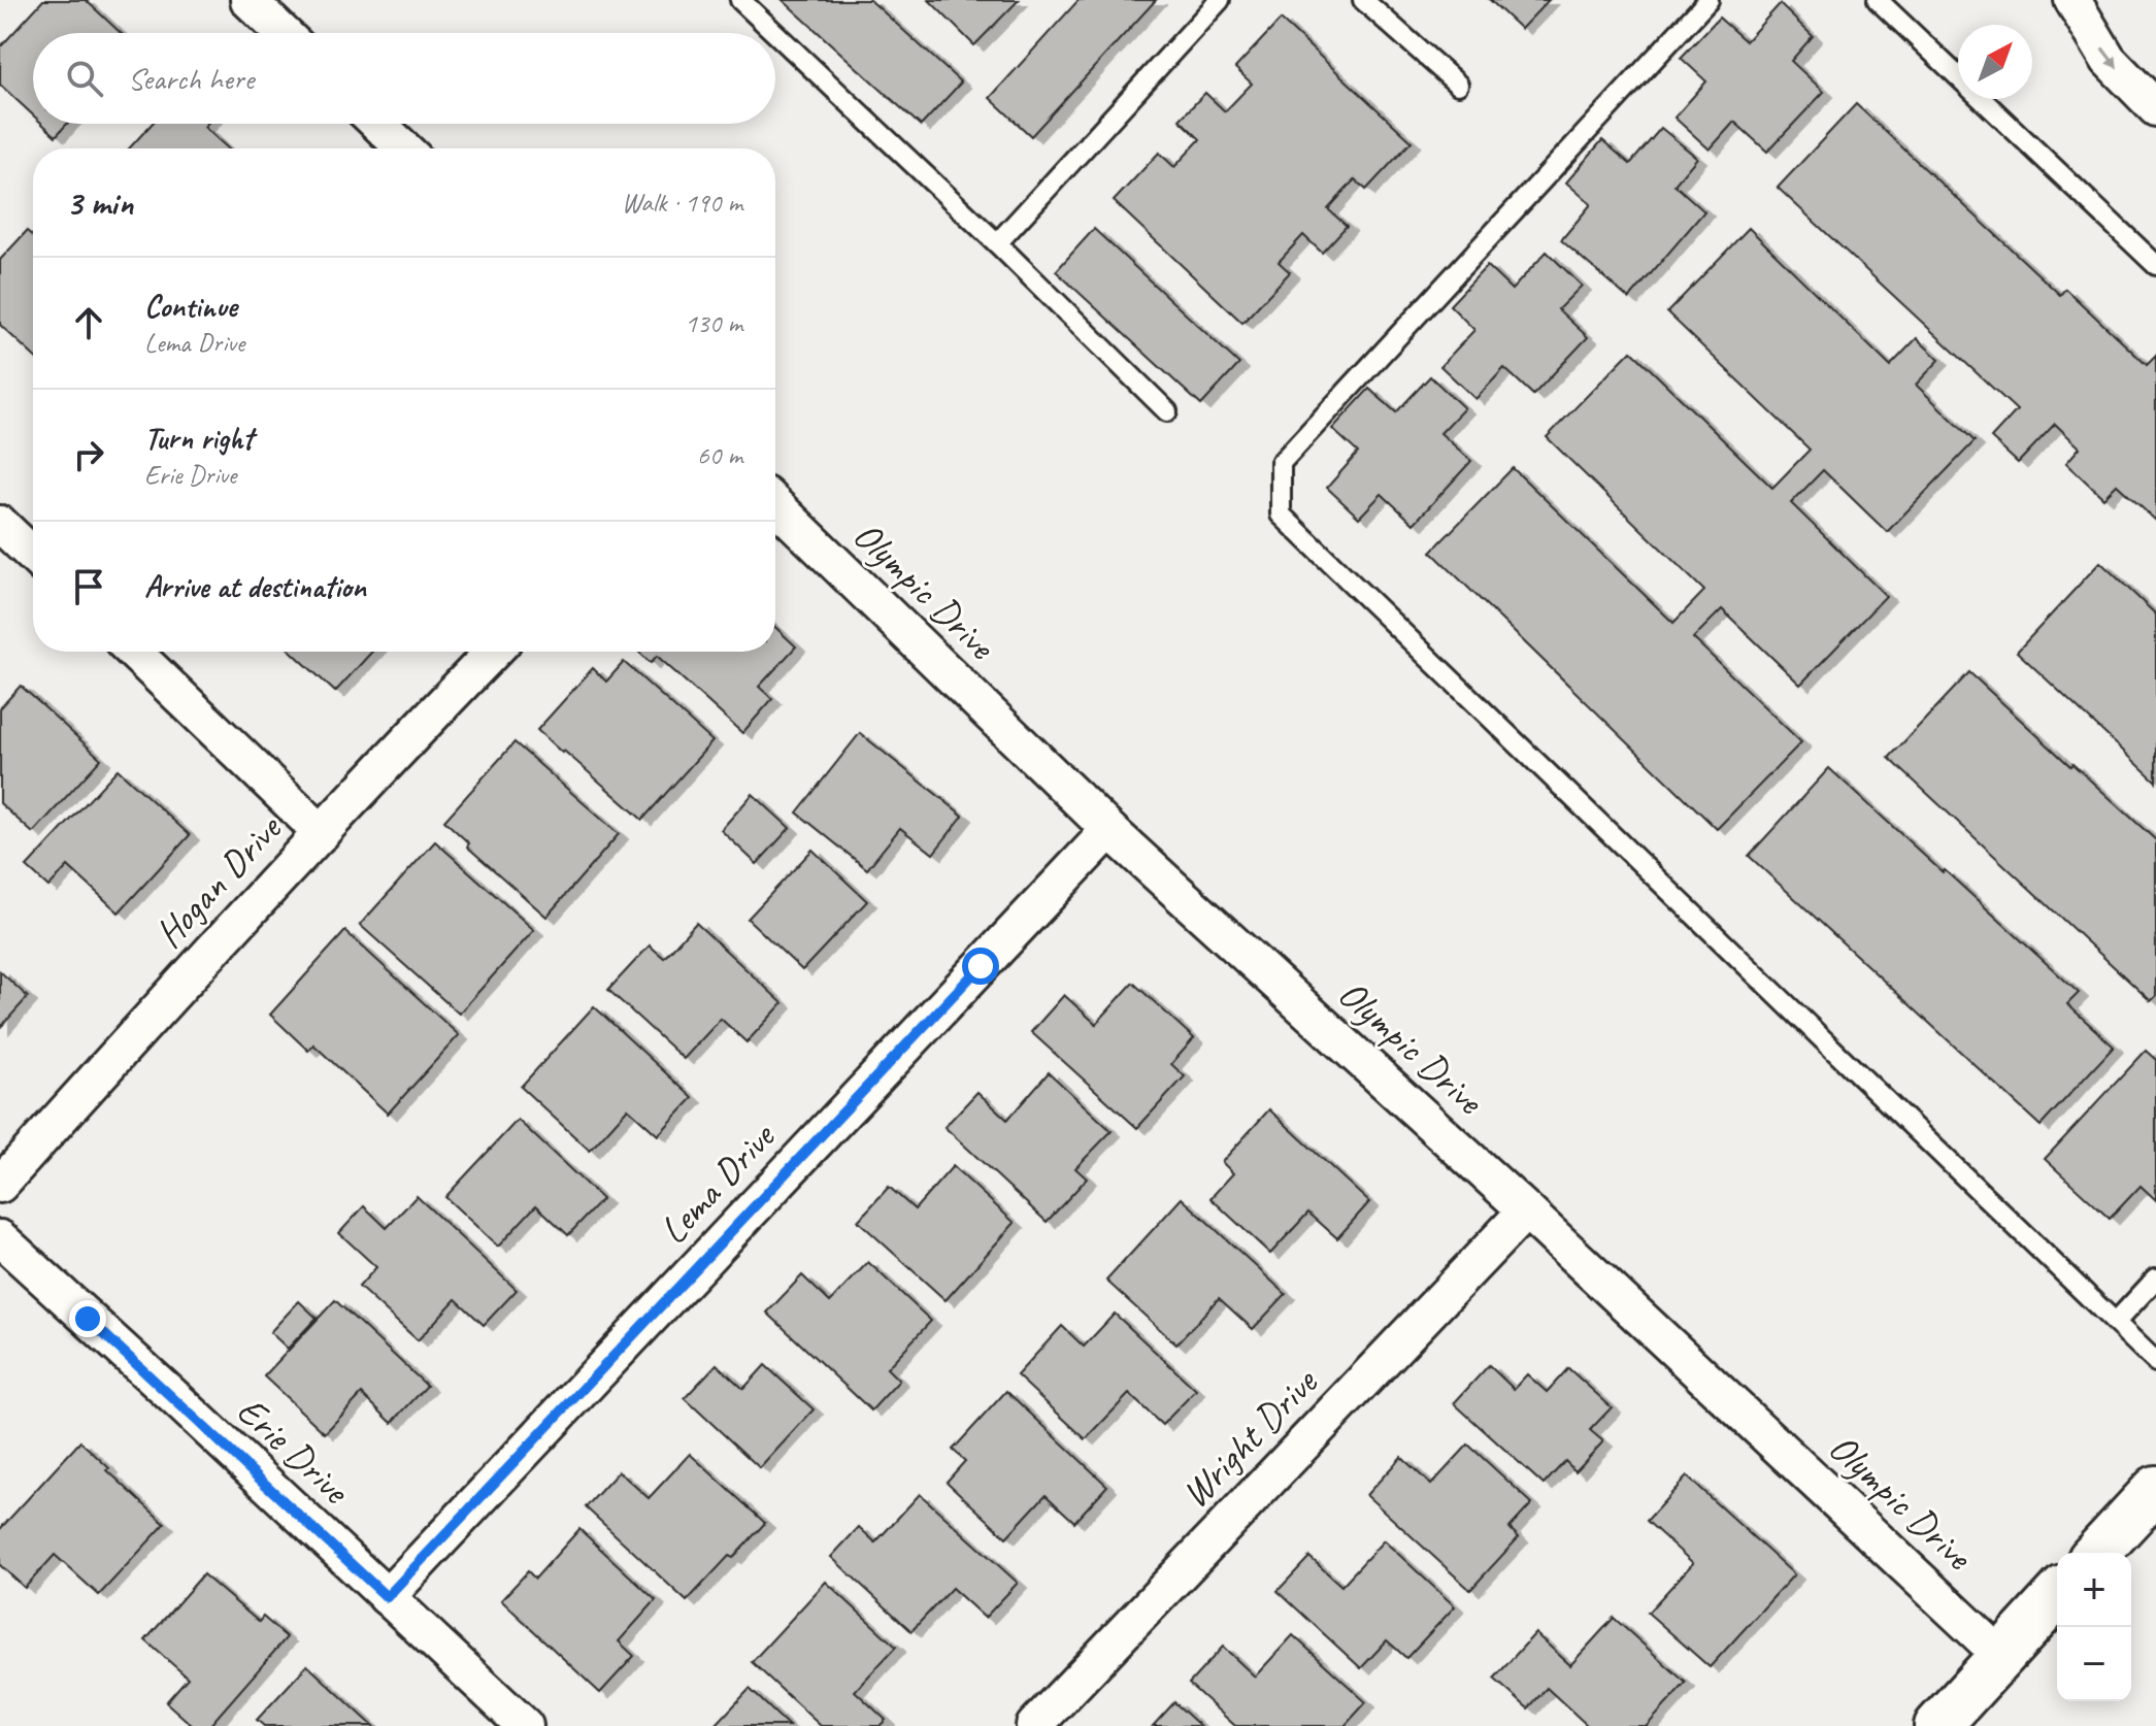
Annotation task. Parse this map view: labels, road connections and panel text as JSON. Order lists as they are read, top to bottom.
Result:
{
  "streets": {
    "street": [
      "Olympic Drive",
      "Hogan Drive",
      "Lema Drive",
      "Wright Drive",
      "Erie Drive"
    ]
  },
  "crossings": [
    ["Olympic Drive", "Lema Drive"],
    ["Olympic Drive", "Wright Drive"],
    ["Lema Drive", "Erie Drive"]
  ],
  "north": "top right",
  "page": {
    "search": "Search here",
    "heading": ["3 min", "Walk · 190 m"],
    "list": [
      ["Continue", "Lema Drive", "130 m"],
      ["Turn right", "Erie Drive", "60 m"],
      "Arrive at destination"
    ],
    "map_buttons": ["+", "−"]
  }
}
